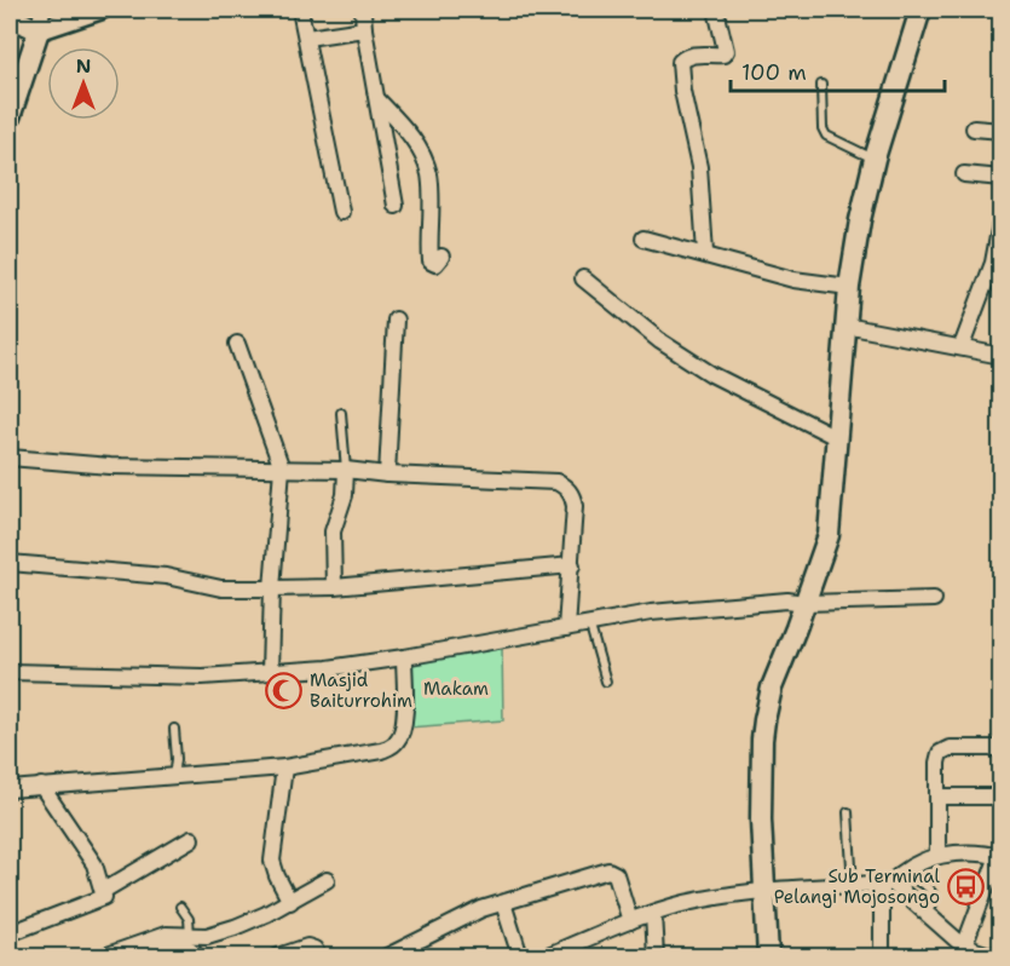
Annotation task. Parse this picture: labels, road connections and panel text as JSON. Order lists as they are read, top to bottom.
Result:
{
  "parks": ["Makam"],
  "places": {
    "mosque": ["Masjid Baiturrohim"],
    "bus stop": ["Sub Terminal Pelangi Mojosongo"]
  },
  "scale_bar": "100 m",
  "north": "top"
}
